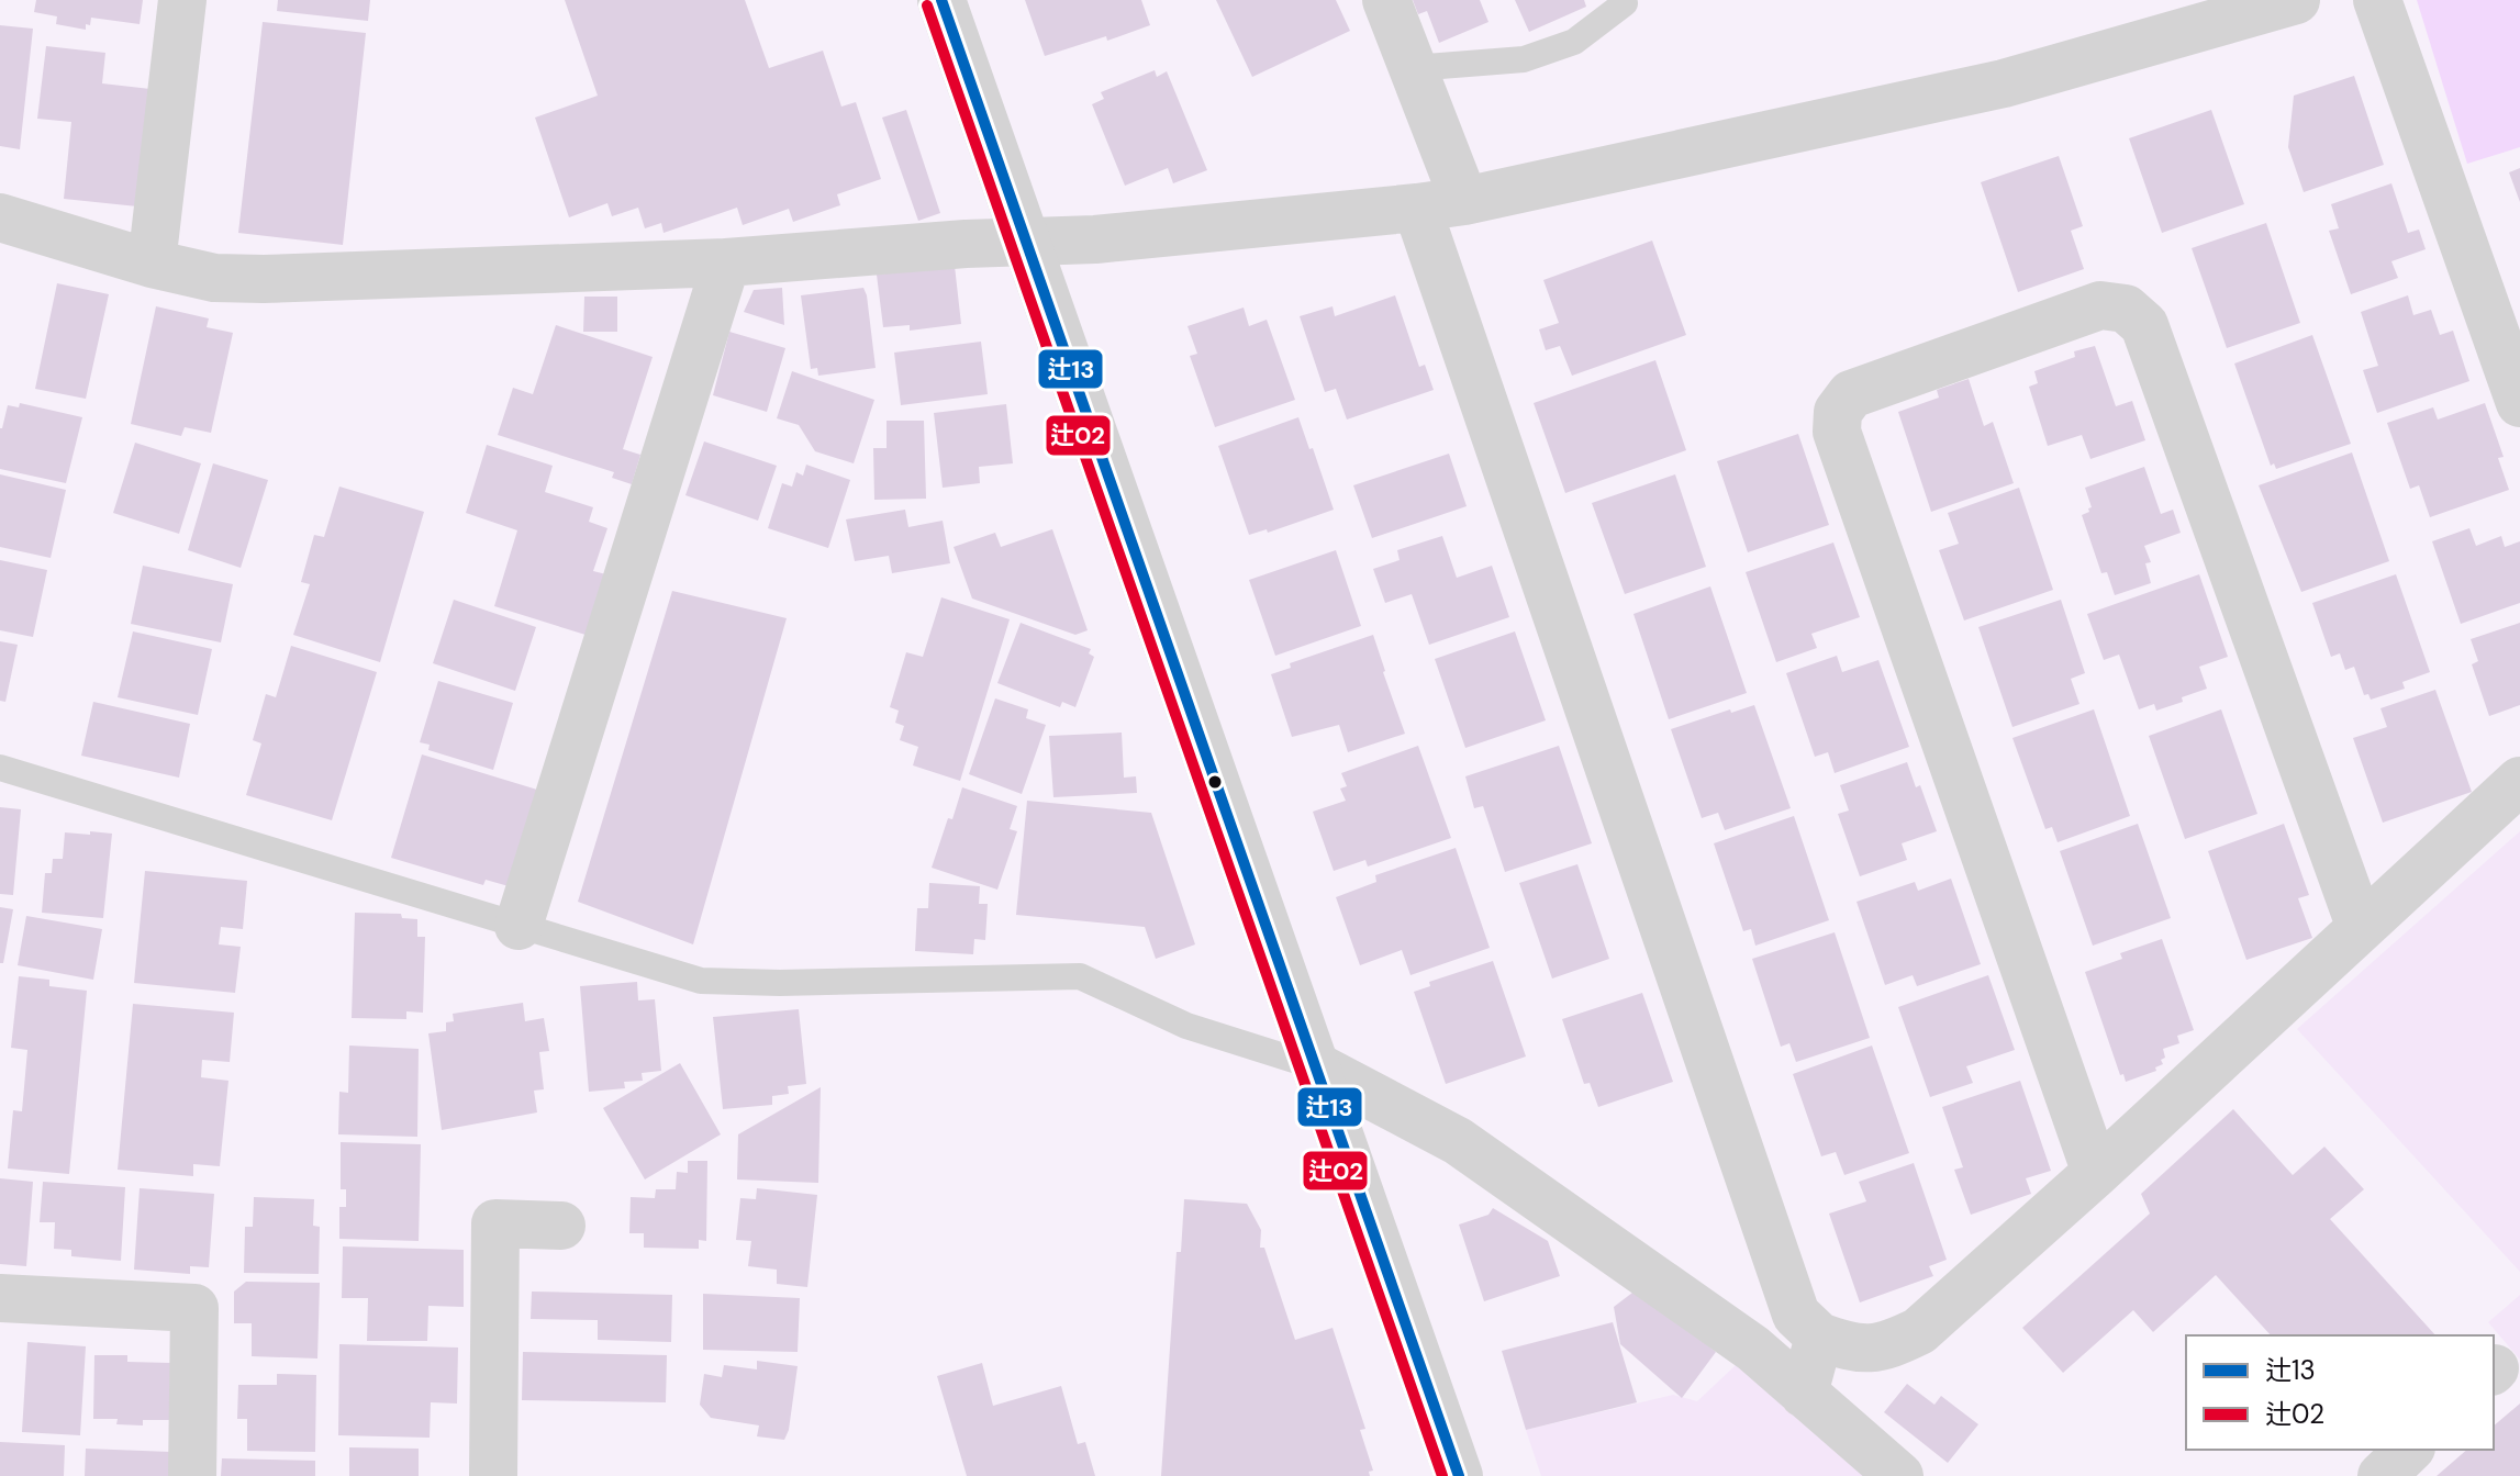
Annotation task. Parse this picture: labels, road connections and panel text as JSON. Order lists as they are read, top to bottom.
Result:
{
  "lines": ["transit line 辻13", "transit line 辻02"],
  "legend": ["辻13", "辻02"]
}
